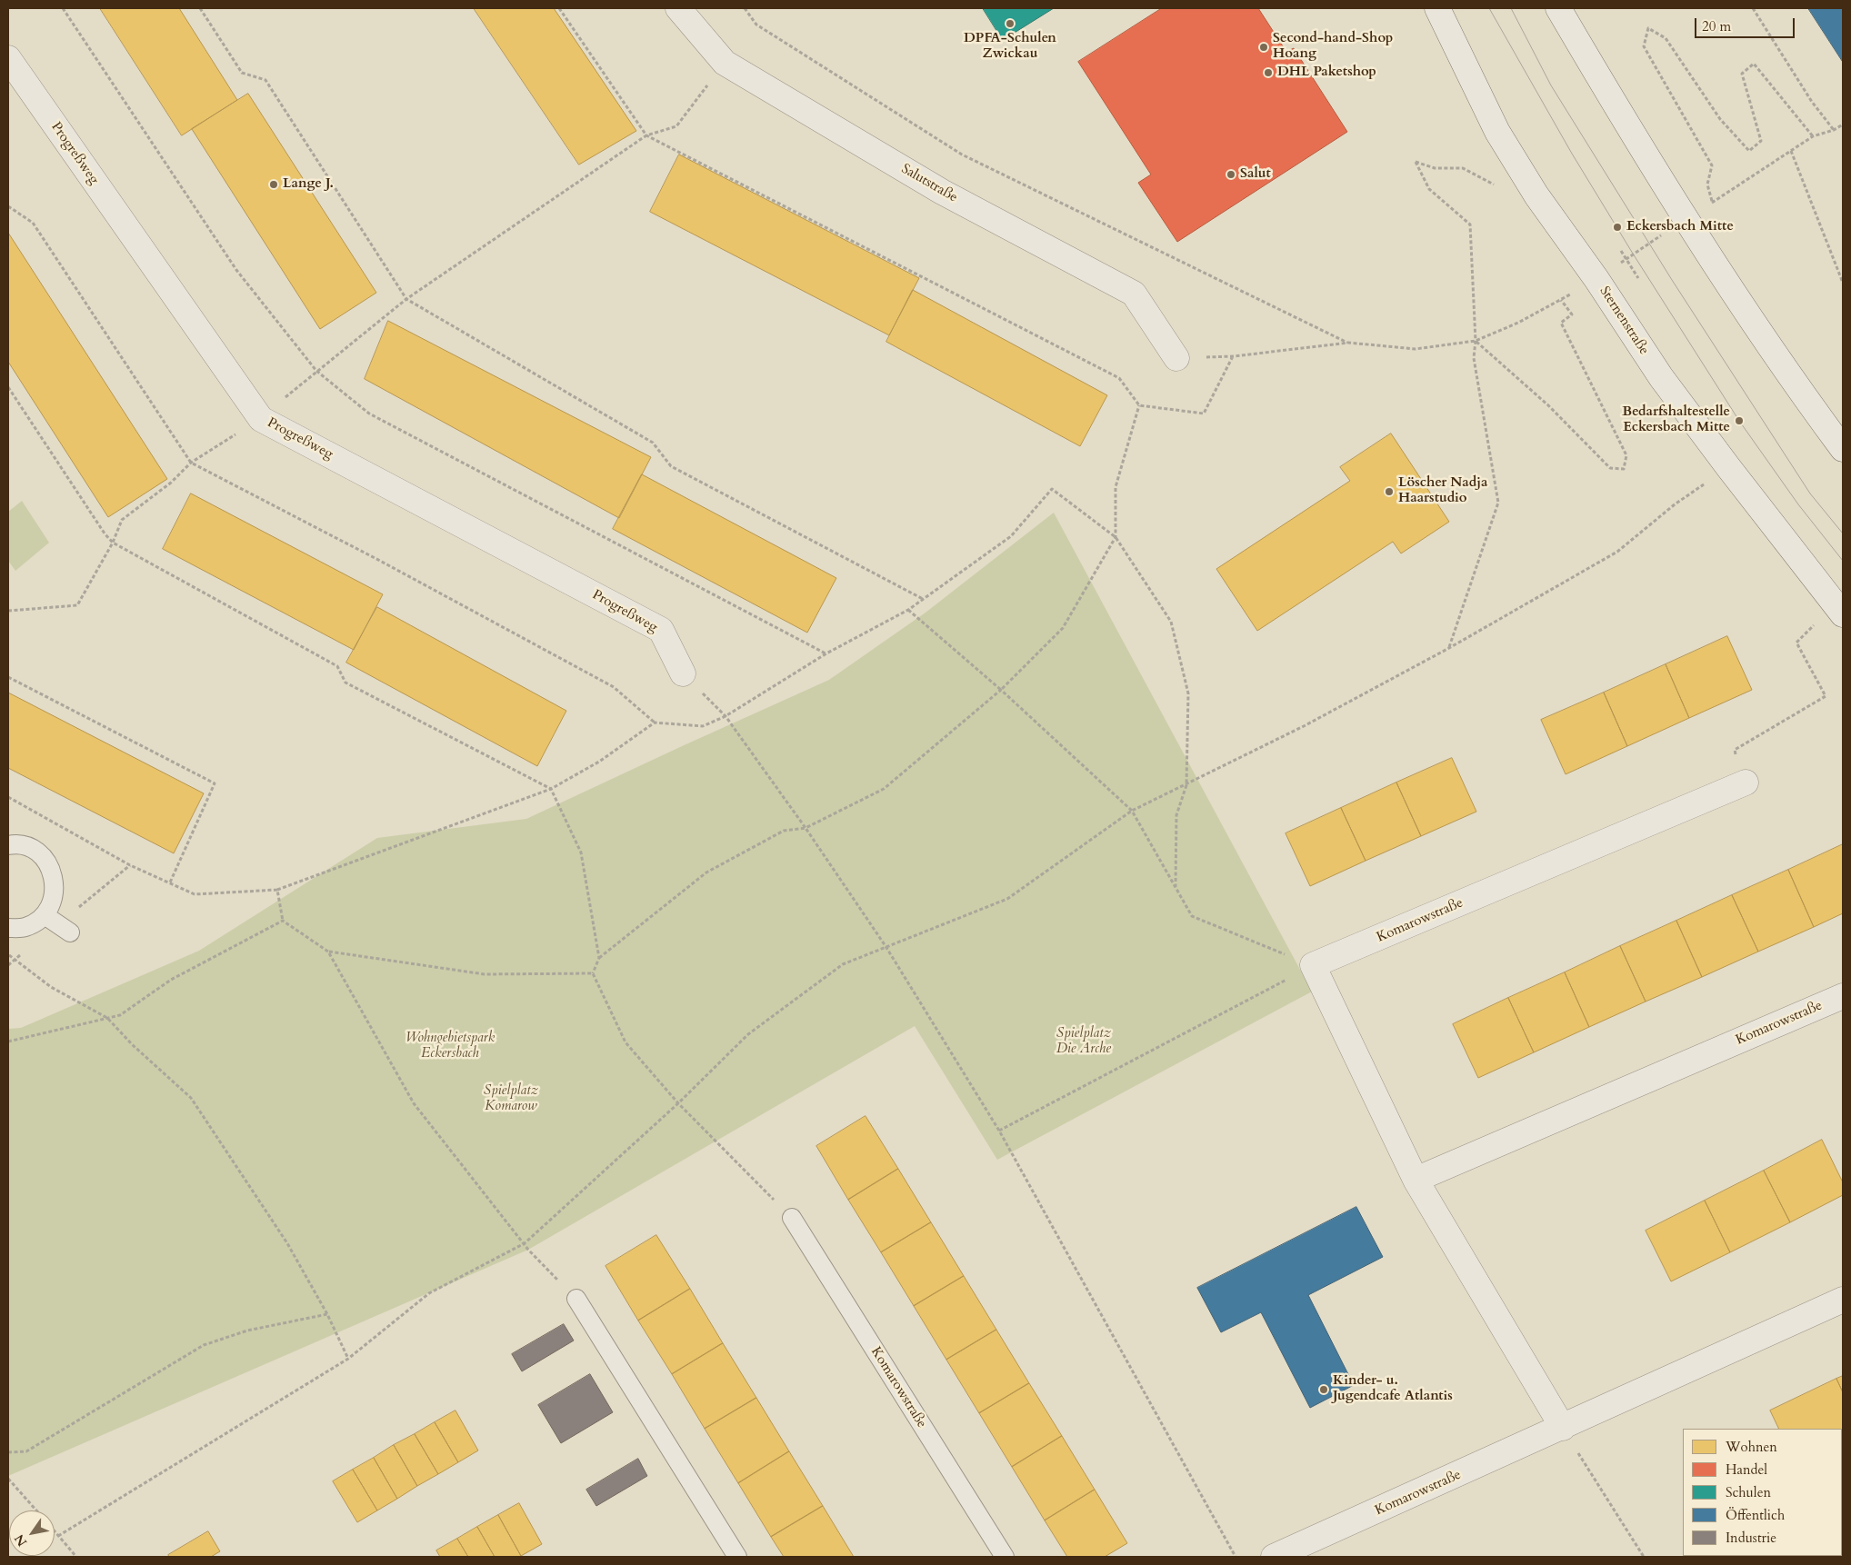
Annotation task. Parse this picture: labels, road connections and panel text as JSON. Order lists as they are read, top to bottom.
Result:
{
  "streets": {
    "street": [
      "Progreßweg",
      "Salutstraße",
      "Sternenstraße",
      "Komarowstraße"
    ]
  },
  "parks": ["Spielplatz Die Arche", "Wohngebietspark Eckersbach", "Spielplatz Komarow"],
  "places": [
    "DPFA-Schulen Zwickau",
    "Second-hand-Shop Hoang",
    "DHL Paketshop",
    "Salut",
    "Lange J.",
    "Eckersbach Mitte",
    "Bedarfshaltestelle Eckersbach Mitte",
    "Löscher Nadja Haarstudio",
    "Kinder- u. Jugendcafe Atlantis"
  ],
  "legend": [
    "Wohnen",
    "Handel",
    "Schulen",
    "Öffentlich",
    "Industrie"
  ],
  "scale_bar": "20 m",
  "north": "bottom left"
}
